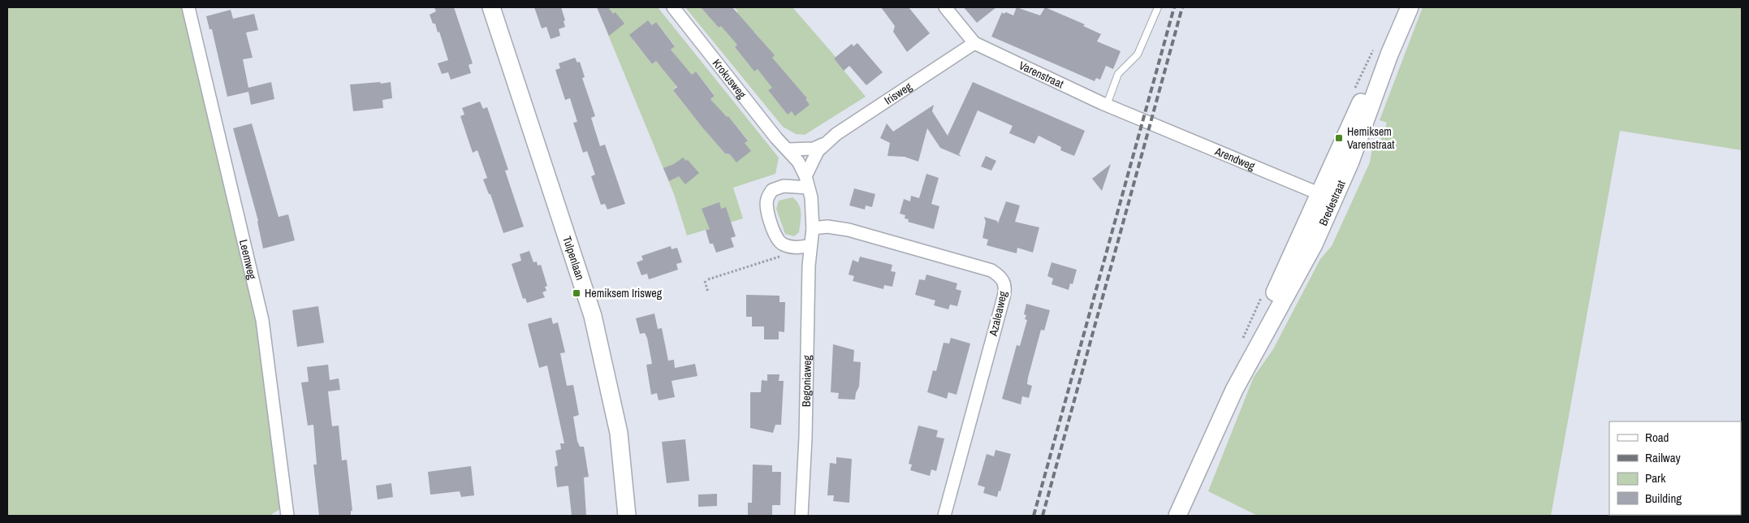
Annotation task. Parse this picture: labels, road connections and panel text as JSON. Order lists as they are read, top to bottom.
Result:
{
  "streets": {
    "main road": ["Bredestraat", "Tulpenlaan"],
    "street": [
      "Varenstraat",
      "Krokusweg",
      "Irisweg",
      "Arendweg",
      "Leemweg",
      "Azaleaweg",
      "Begoniaweg"
    ]
  },
  "crossings": [
    ["Varenstraat", "Irisweg"],
    ["Varenstraat", "Arendweg"],
    ["Krokusweg", "Irisweg"],
    ["Irisweg", "Azaleaweg"],
    ["Irisweg", "Begoniaweg"],
    ["Arendweg", "Bredestraat"],
    ["Azaleaweg", "Begoniaweg"]
  ],
  "places": {
    "transit": ["Hemiksem Varenstraat", "Hemiksem Irisweg"]
  },
  "legend": [
    "Road",
    "Railway",
    "Park",
    "Building"
  ]
}
